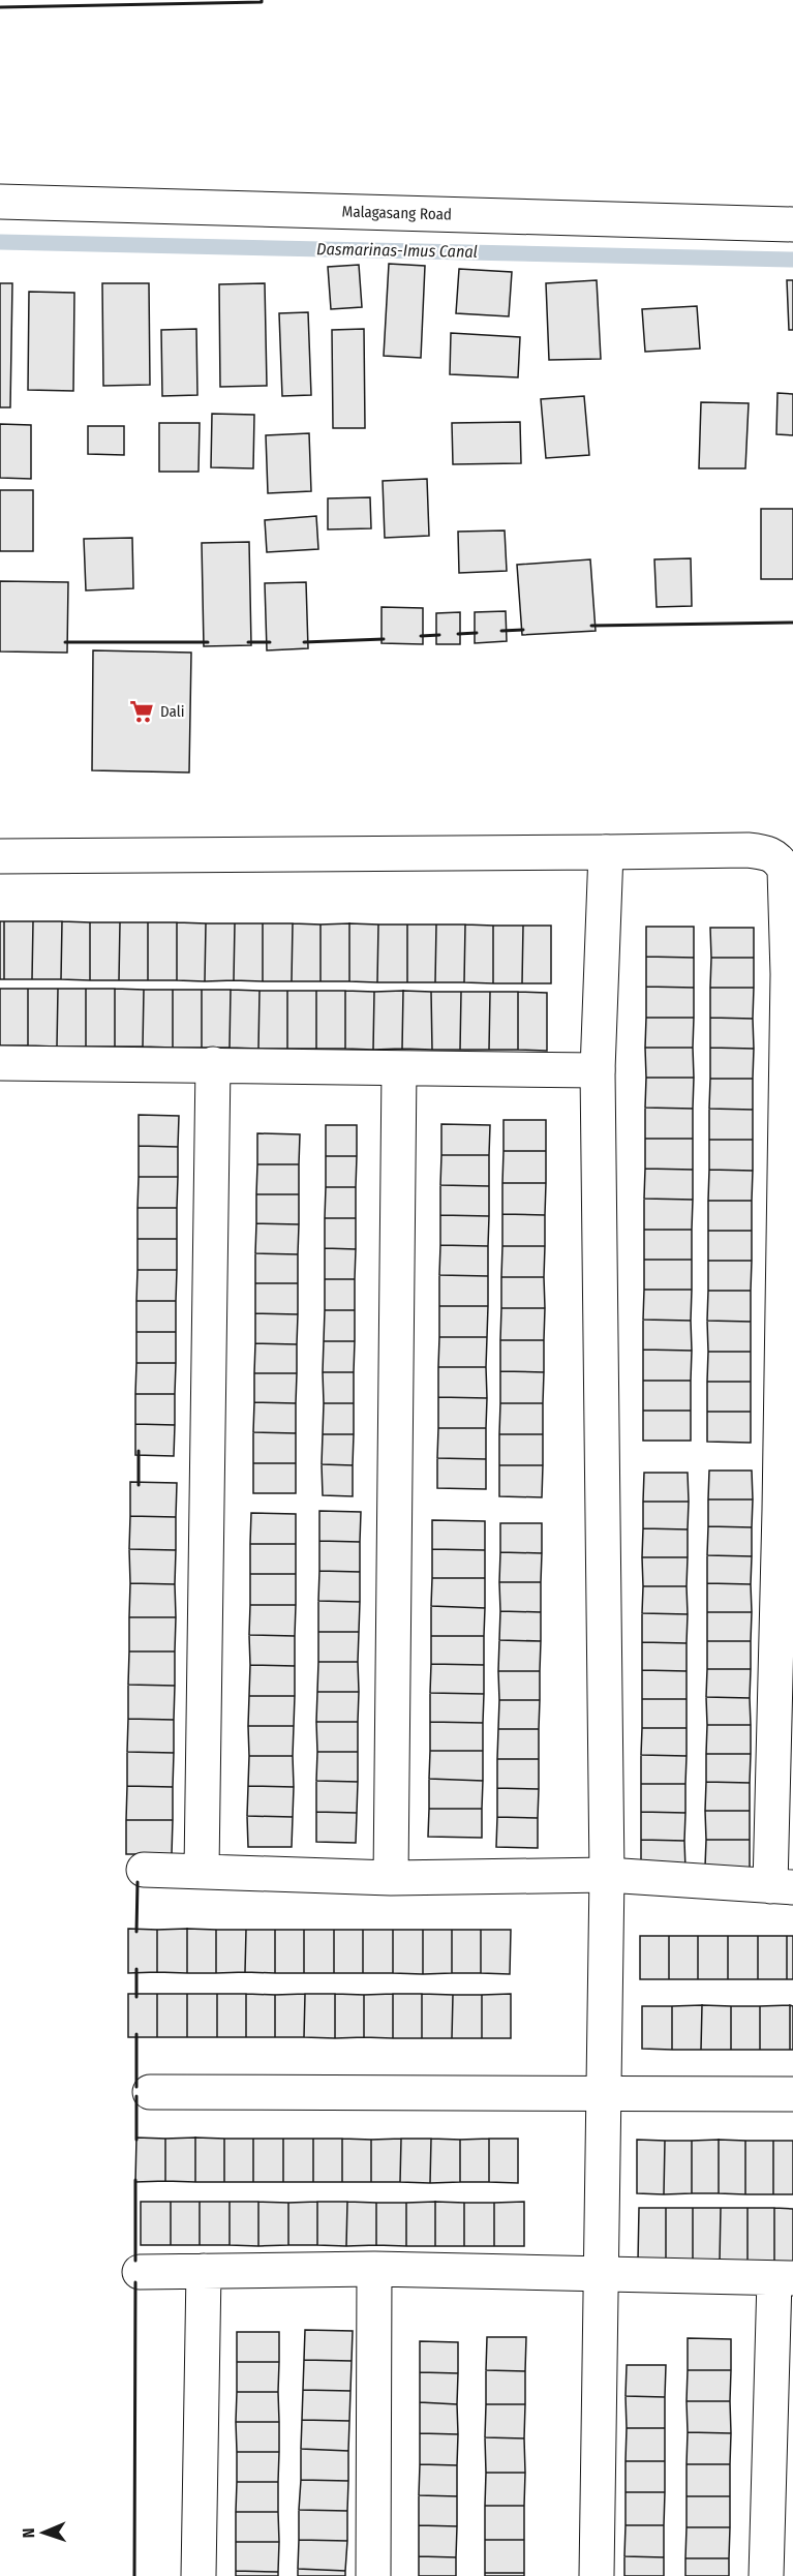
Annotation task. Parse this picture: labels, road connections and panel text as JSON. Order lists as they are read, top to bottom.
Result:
{
  "streets": {
    "street": ["Malagasang Road"]
  },
  "water": ["Dasmarinas-Imus Canal"],
  "places": {
    "supermarket": ["Dali"]
  },
  "north": "left"
}
